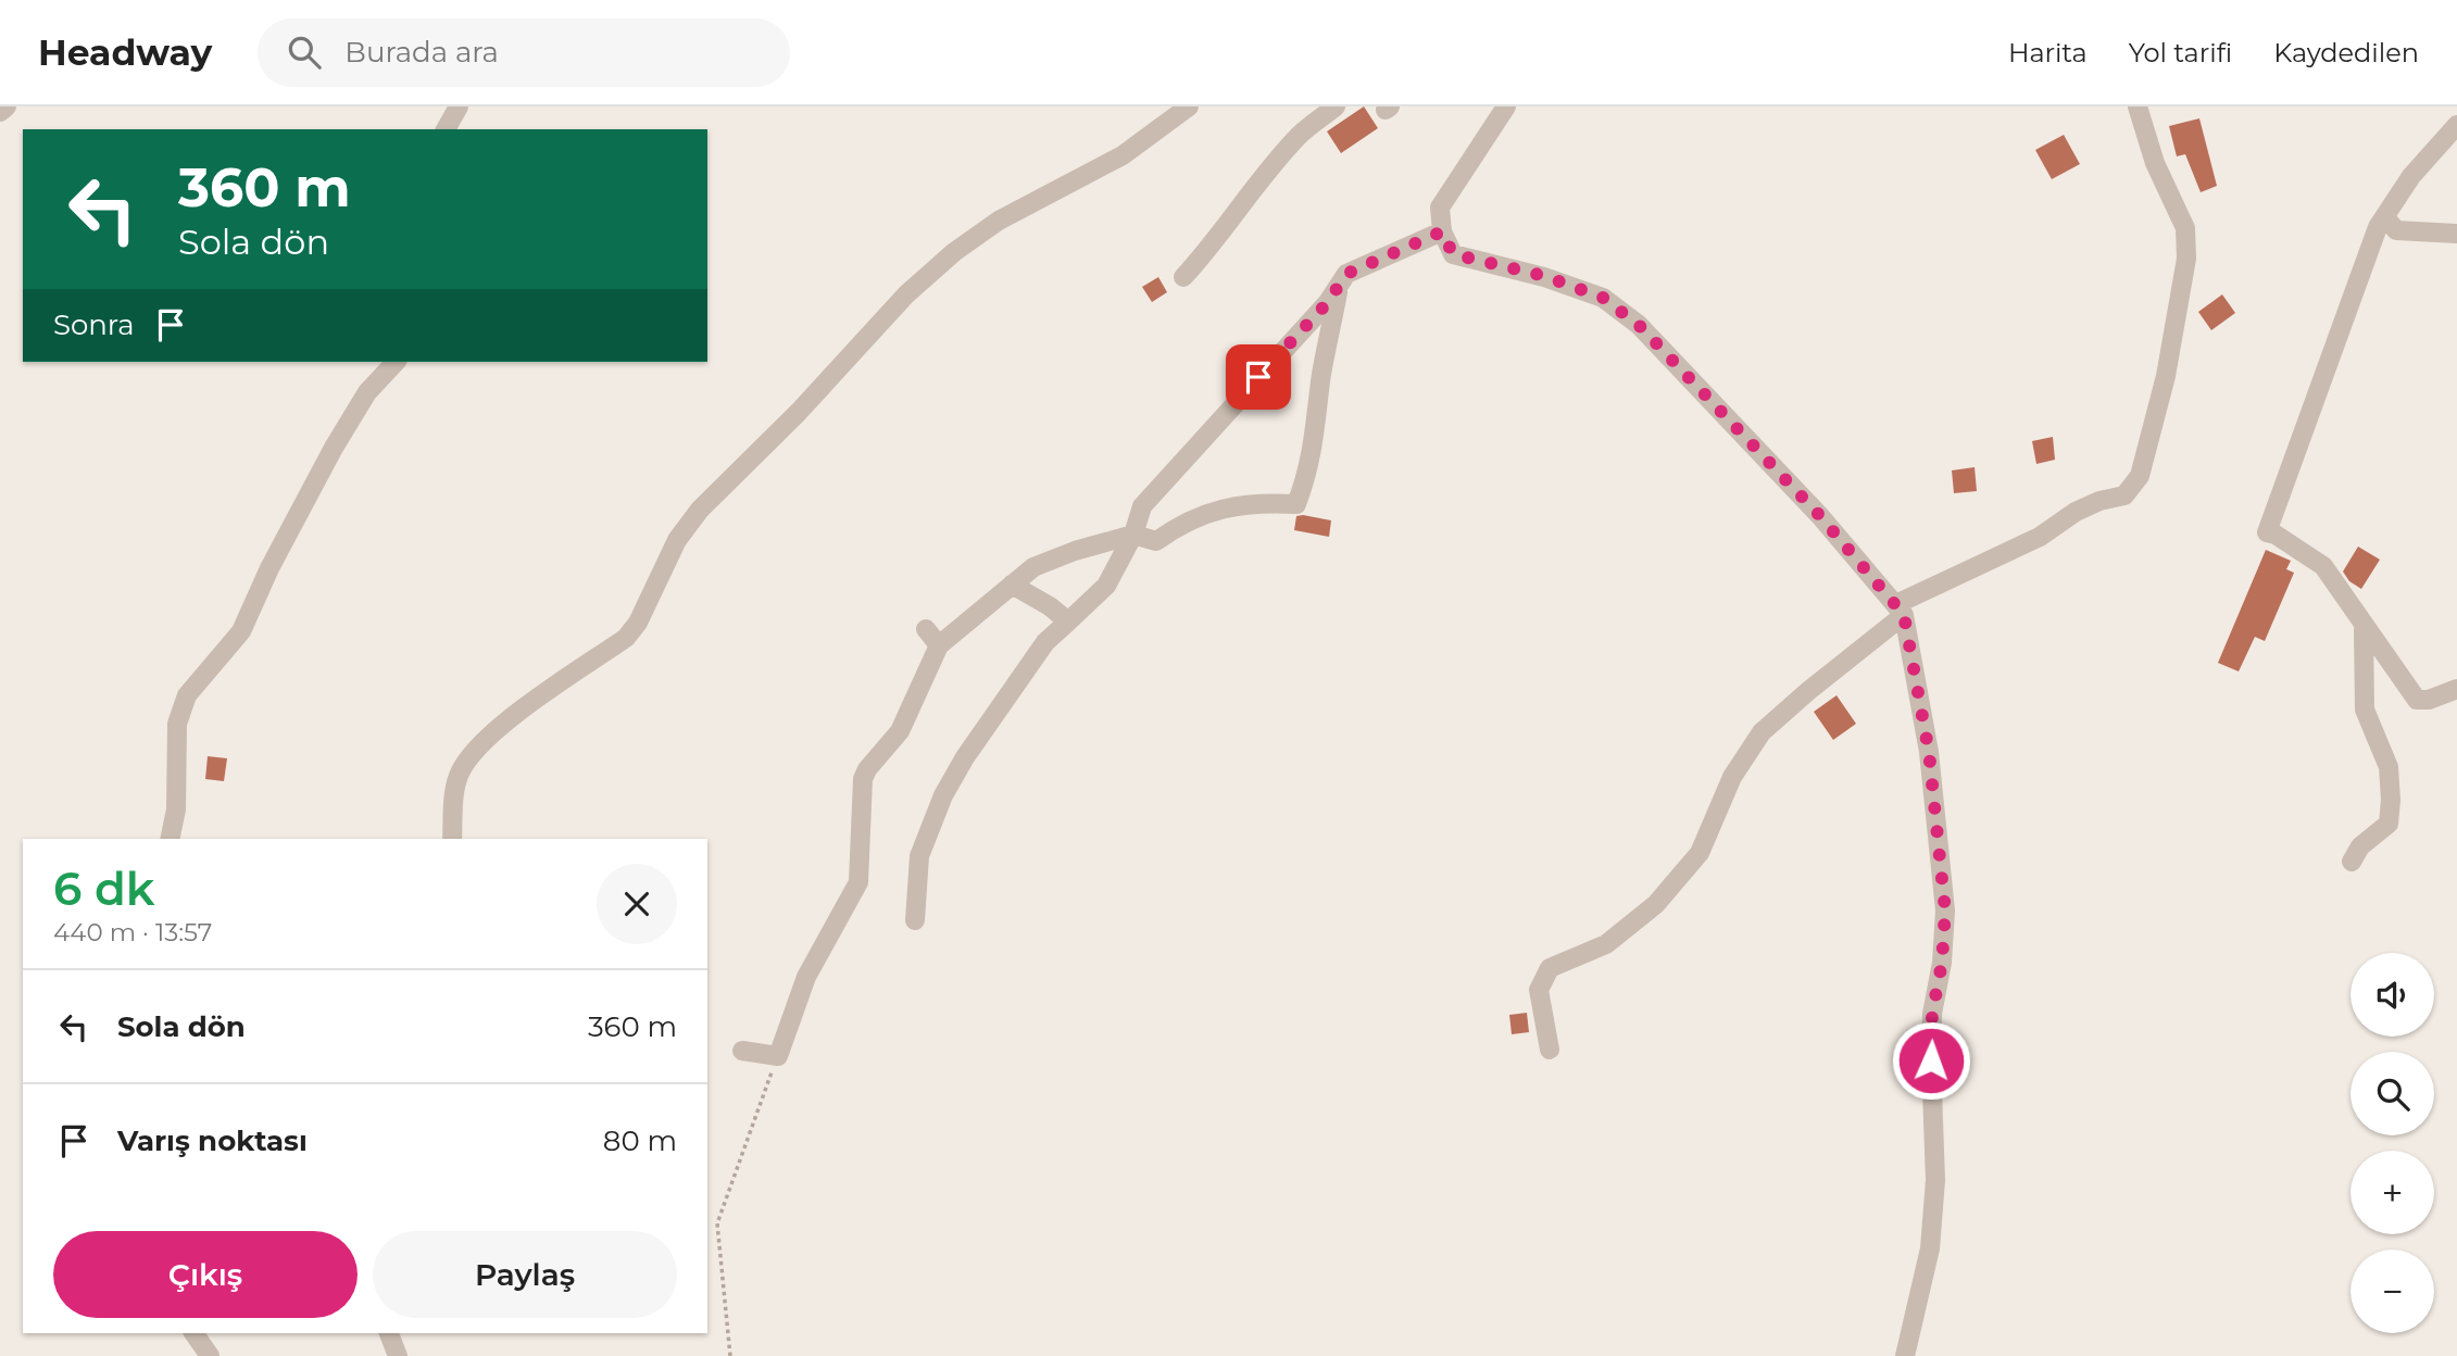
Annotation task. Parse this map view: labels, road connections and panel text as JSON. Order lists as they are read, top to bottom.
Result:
{
  "page": {
    "header": "Headway",
    "search": "Burada ara",
    "nav": ["Harita", "Yol tarifi", "Kaydedilen"],
    "turn": ["360 m", "Sola dön"],
    "then": "Sonra",
    "heading": ["6 dk", "440 m · 13:57"],
    "map_buttons": ["+", "−"],
    "list": [
      {
        "name": "Sola dön",
        "value": "360 m"
      },
      {
        "name": "Varış noktası",
        "value": "80 m"
      }
    ],
    "buttons": ["Çıkış", "Paylaş"]
  }
}
